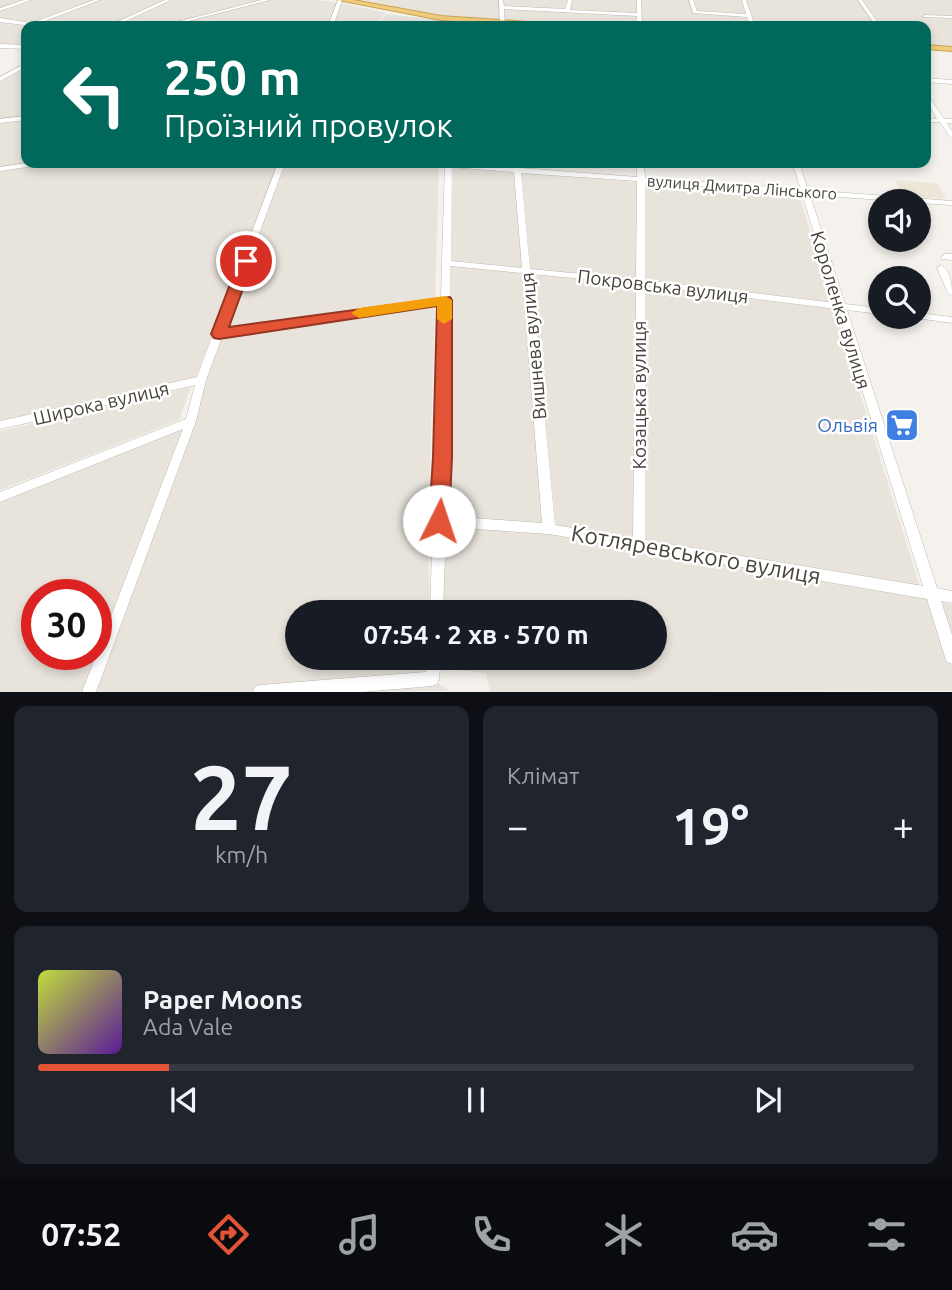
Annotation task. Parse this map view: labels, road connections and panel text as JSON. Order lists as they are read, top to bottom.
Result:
{
  "streets": {
    "street": [
      "вулиця Дмитра Лінського",
      "Покровська вулиця",
      "Короленка вулиця",
      "Вишнева вулиця",
      "Козацька вулиця",
      "Широка вулиця",
      "Котляревського вулиця"
    ]
  },
  "crossings": [
    ["вулиця Дмитра Лінського", "Короленка вулиця"],
    ["вулиця Дмитра Лінського", "Козацька вулиця"],
    ["Покровська вулиця", "Короленка вулиця"],
    ["Покровська вулиця", "Вишнева вулиця"],
    ["Покровська вулиця", "Козацька вулиця"],
    ["Короленка вулиця", "Котляревського вулиця"],
    ["Вишнева вулиця", "Котляревського вулиця"],
    ["Козацька вулиця", "Котляревського вулиця"]
  ],
  "places": {
    "supermarket": ["Ольвія"]
  },
  "page": {
    "turn": ["250 m", "Проїзний провулок"],
    "limit": "30",
    "trip": "07:54 · 2 хв · 570 m",
    "tile": [
      ["27", "km/h"],
      "Клімат"
    ],
    "heat": ["−", "19°", "+"],
    "song": ["Paper Moons", "Ada Vale"],
    "tabs": "07:52"
  }
}
